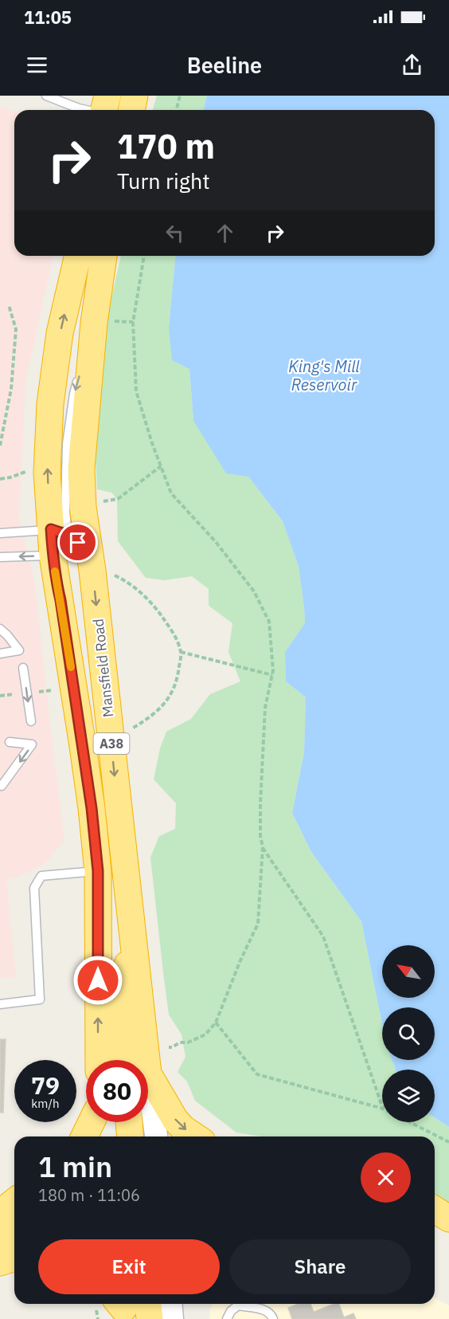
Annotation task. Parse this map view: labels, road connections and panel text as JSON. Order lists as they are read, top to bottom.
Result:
{
  "streets": {
    "highway": ["Mansfield Road", "A38"]
  },
  "water": ["King's Mill Reservoir"],
  "north": "top left",
  "page": {
    "status": "11:05",
    "header": "Beeline",
    "turn": ["170 m", "Turn right"],
    "speed": "79 km/h",
    "limit": "80",
    "heading": ["1 min", "180 m · 11:06"],
    "buttons": ["Exit", "Share"]
  }
}
